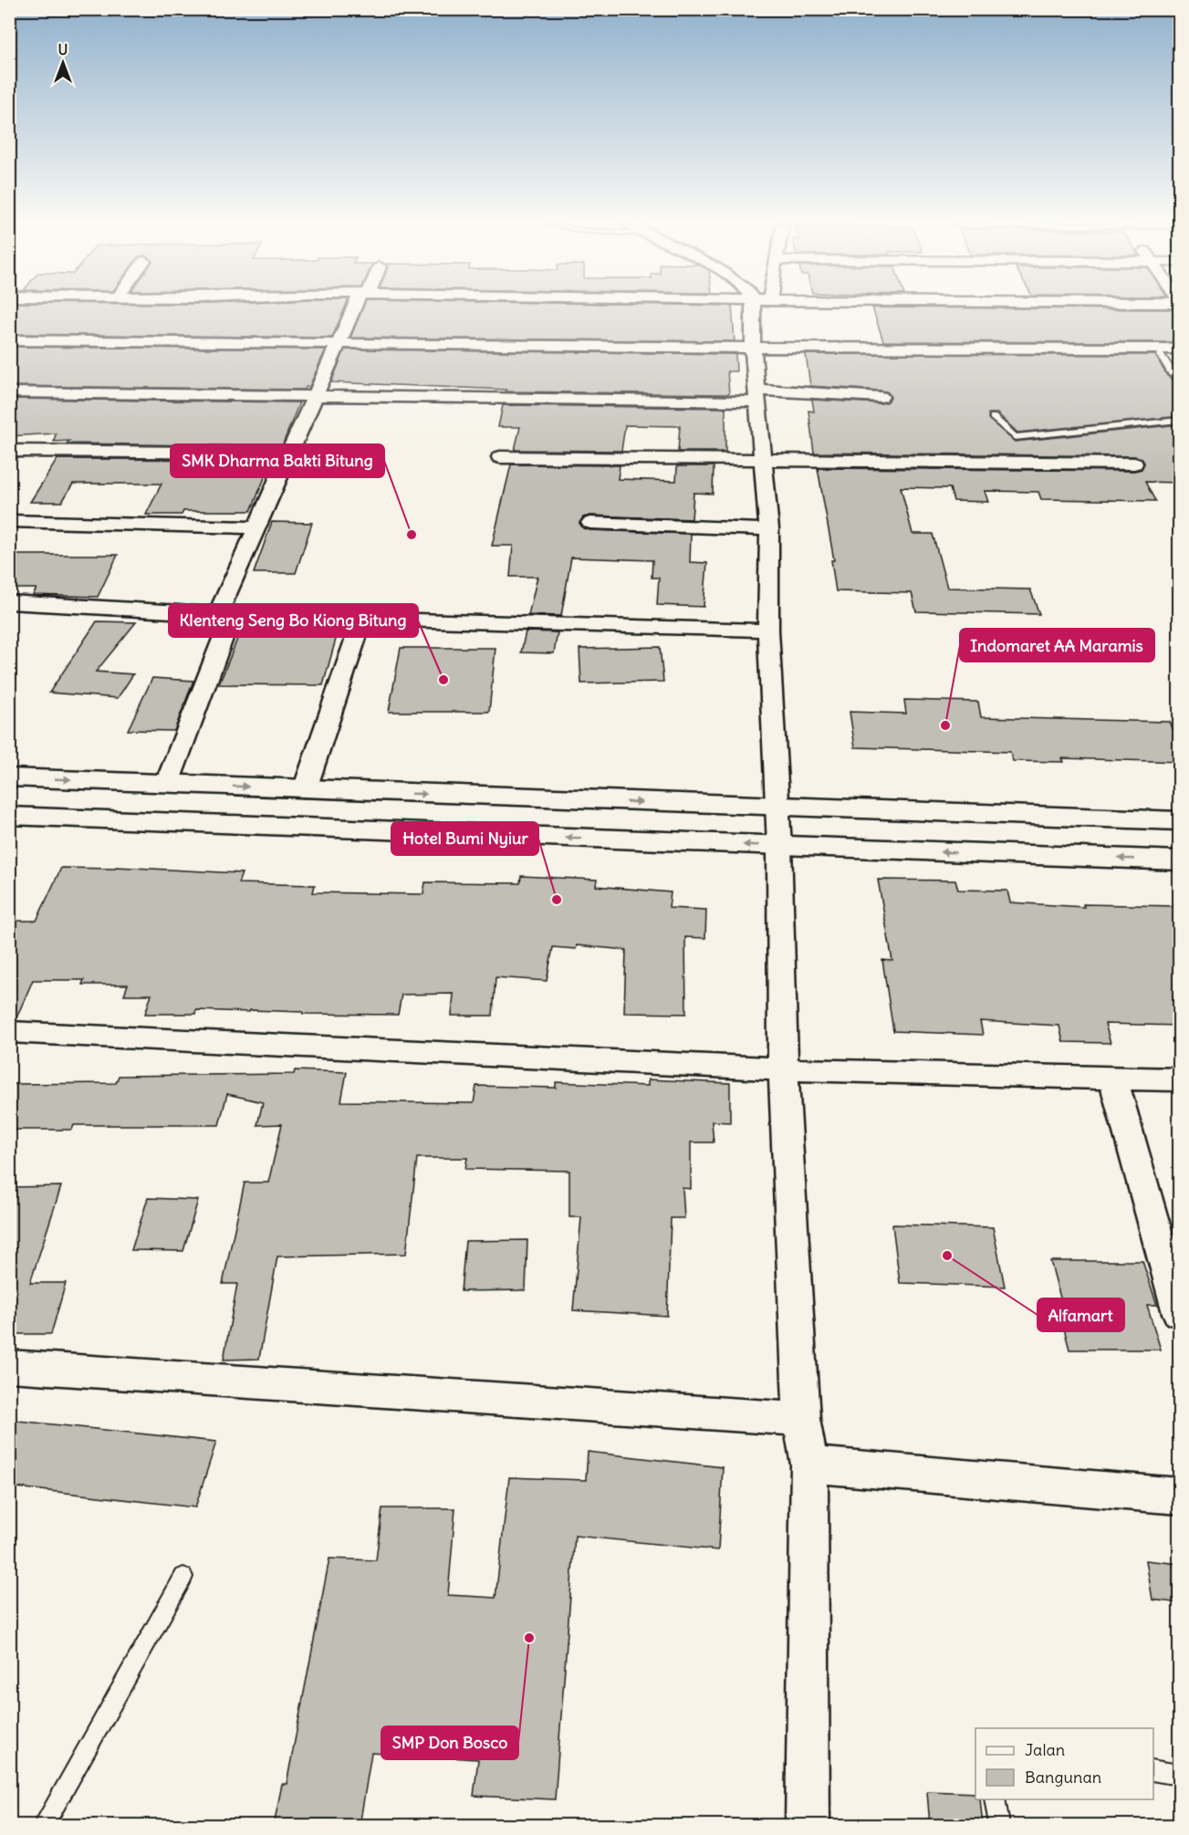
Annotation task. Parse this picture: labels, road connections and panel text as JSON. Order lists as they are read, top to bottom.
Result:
{
  "places": [
    "SMK Dharma Bakti Bitung",
    "Klenteng Seng Bo Kiong Bitung",
    "Indomaret AA Maramis",
    "Hotel Bumi Nyiur",
    "Alfamart",
    "SMP Don Bosco"
  ],
  "legend": ["Jalan", "Bangunan"],
  "north": "top"
}
